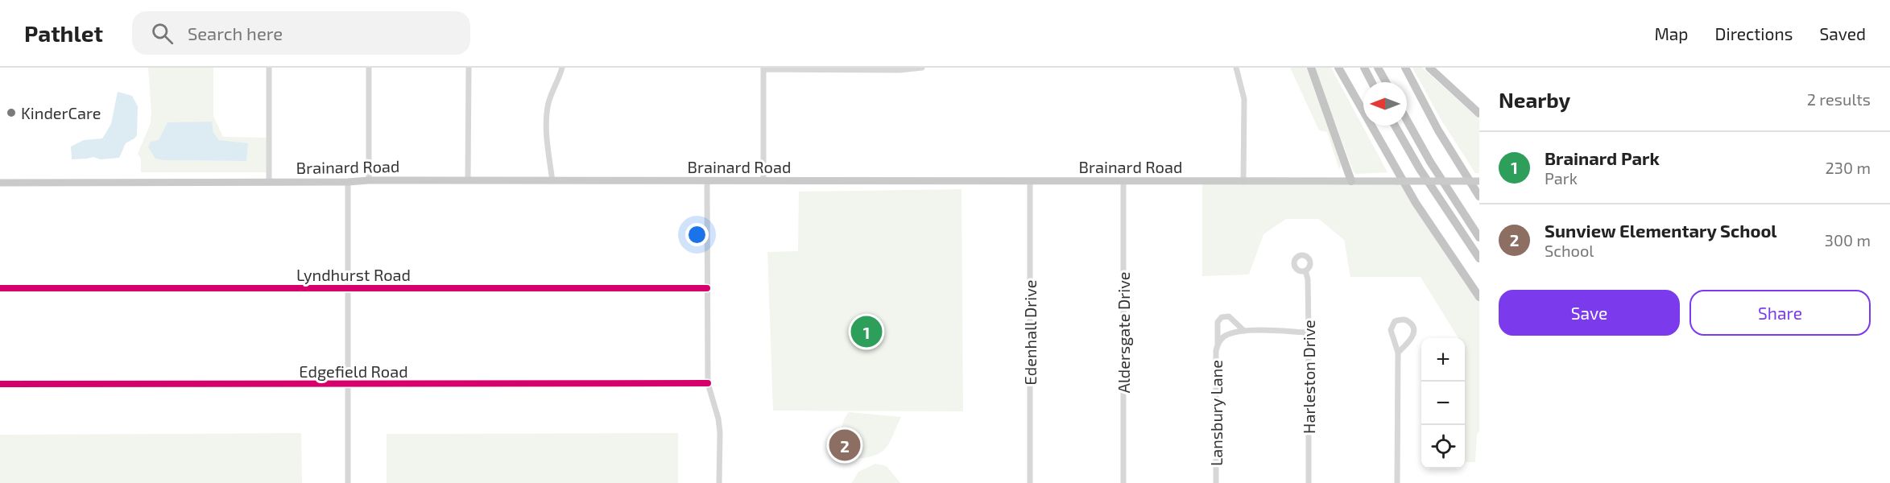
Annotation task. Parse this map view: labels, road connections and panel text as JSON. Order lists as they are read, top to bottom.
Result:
{
  "streets": {
    "main road": ["Brainard Road"],
    "street": [
      "Lyndhurst Road",
      "Edenhall Drive",
      "Aldersgate Drive",
      "Edgefield Road",
      "Harleston Drive",
      "Lansbury Lane"
    ]
  },
  "crossings": [
    ["Brainard Road", "Edenhall Drive"],
    ["Brainard Road", "Aldersgate Drive"],
    ["Harleston Drive", "Lansbury Lane"]
  ],
  "places": ["KinderCare"],
  "north": "left",
  "page": {
    "header": "Pathlet",
    "search": "Search here",
    "nav": ["Map", "Directions", "Saved"],
    "heading": ["Nearby", "2 results"],
    "list": [
      {
        "mark": "1",
        "name": "Brainard Park",
        "note": "Park",
        "value": "230 m"
      },
      {
        "mark": "2",
        "name": "Sunview Elementary School",
        "note": "School",
        "value": "300 m"
      }
    ],
    "buttons": ["Save", "Share"],
    "pins": ["1", "2"],
    "map_buttons": ["+", "−"]
  }
}
